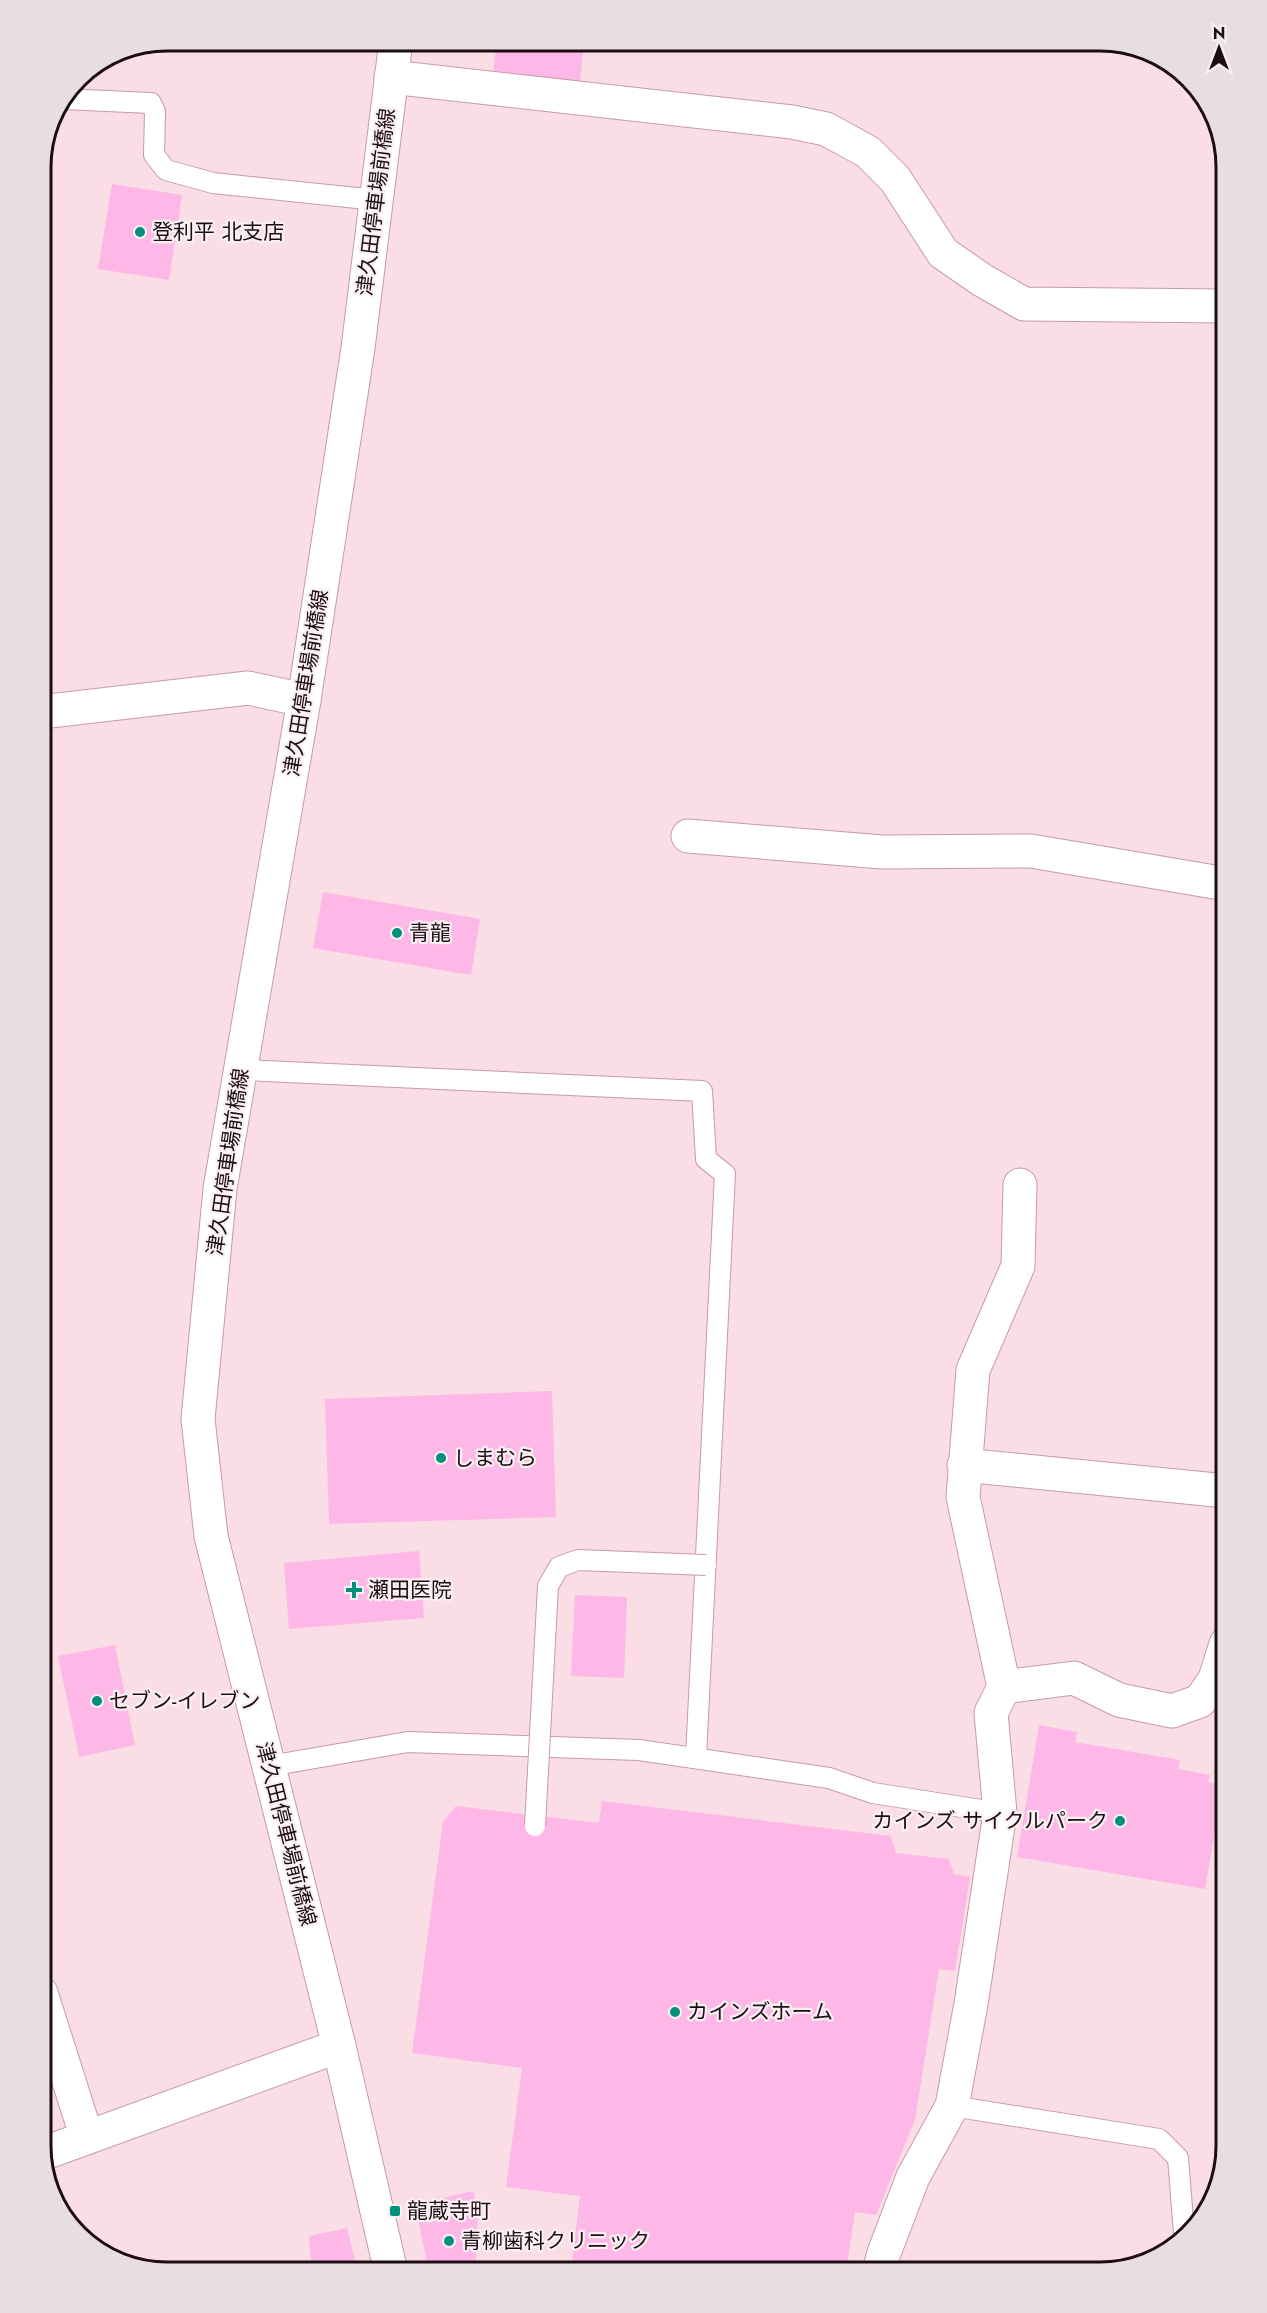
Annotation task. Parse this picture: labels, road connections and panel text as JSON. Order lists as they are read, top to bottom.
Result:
{
  "streets": {
    "street": ["津久田停車場前橋線"]
  },
  "places": {
    "other": [
      "登利平 北支店",
      "青龍",
      "しまむら",
      "セブン-イレブン",
      "カインズ サイクルパーク",
      "カインズホーム",
      "青柳歯科クリニック"
    ],
    "health": ["瀬田医院"],
    "transit": ["龍蔵寺町"]
  },
  "north": "top"
}
